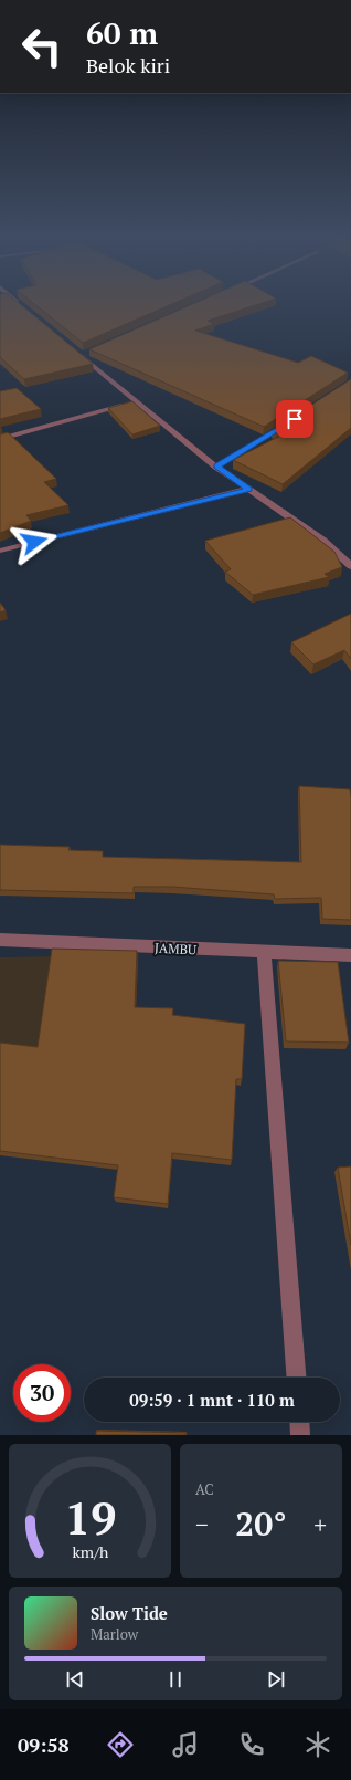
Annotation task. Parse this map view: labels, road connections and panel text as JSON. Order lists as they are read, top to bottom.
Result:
{
  "streets": {
    "street": ["JAMBU"]
  },
  "page": {
    "turn": ["60 m", "Belok kiri"],
    "limit": "30",
    "trip": "09:59 · 1 mnt · 110 m",
    "tile": "AC",
    "heat": ["−", "20°", "+"],
    "song": ["Slow Tide", "Marlow"],
    "tabs": "09:58",
    "gauge": ["19", "km/h"]
  }
}
